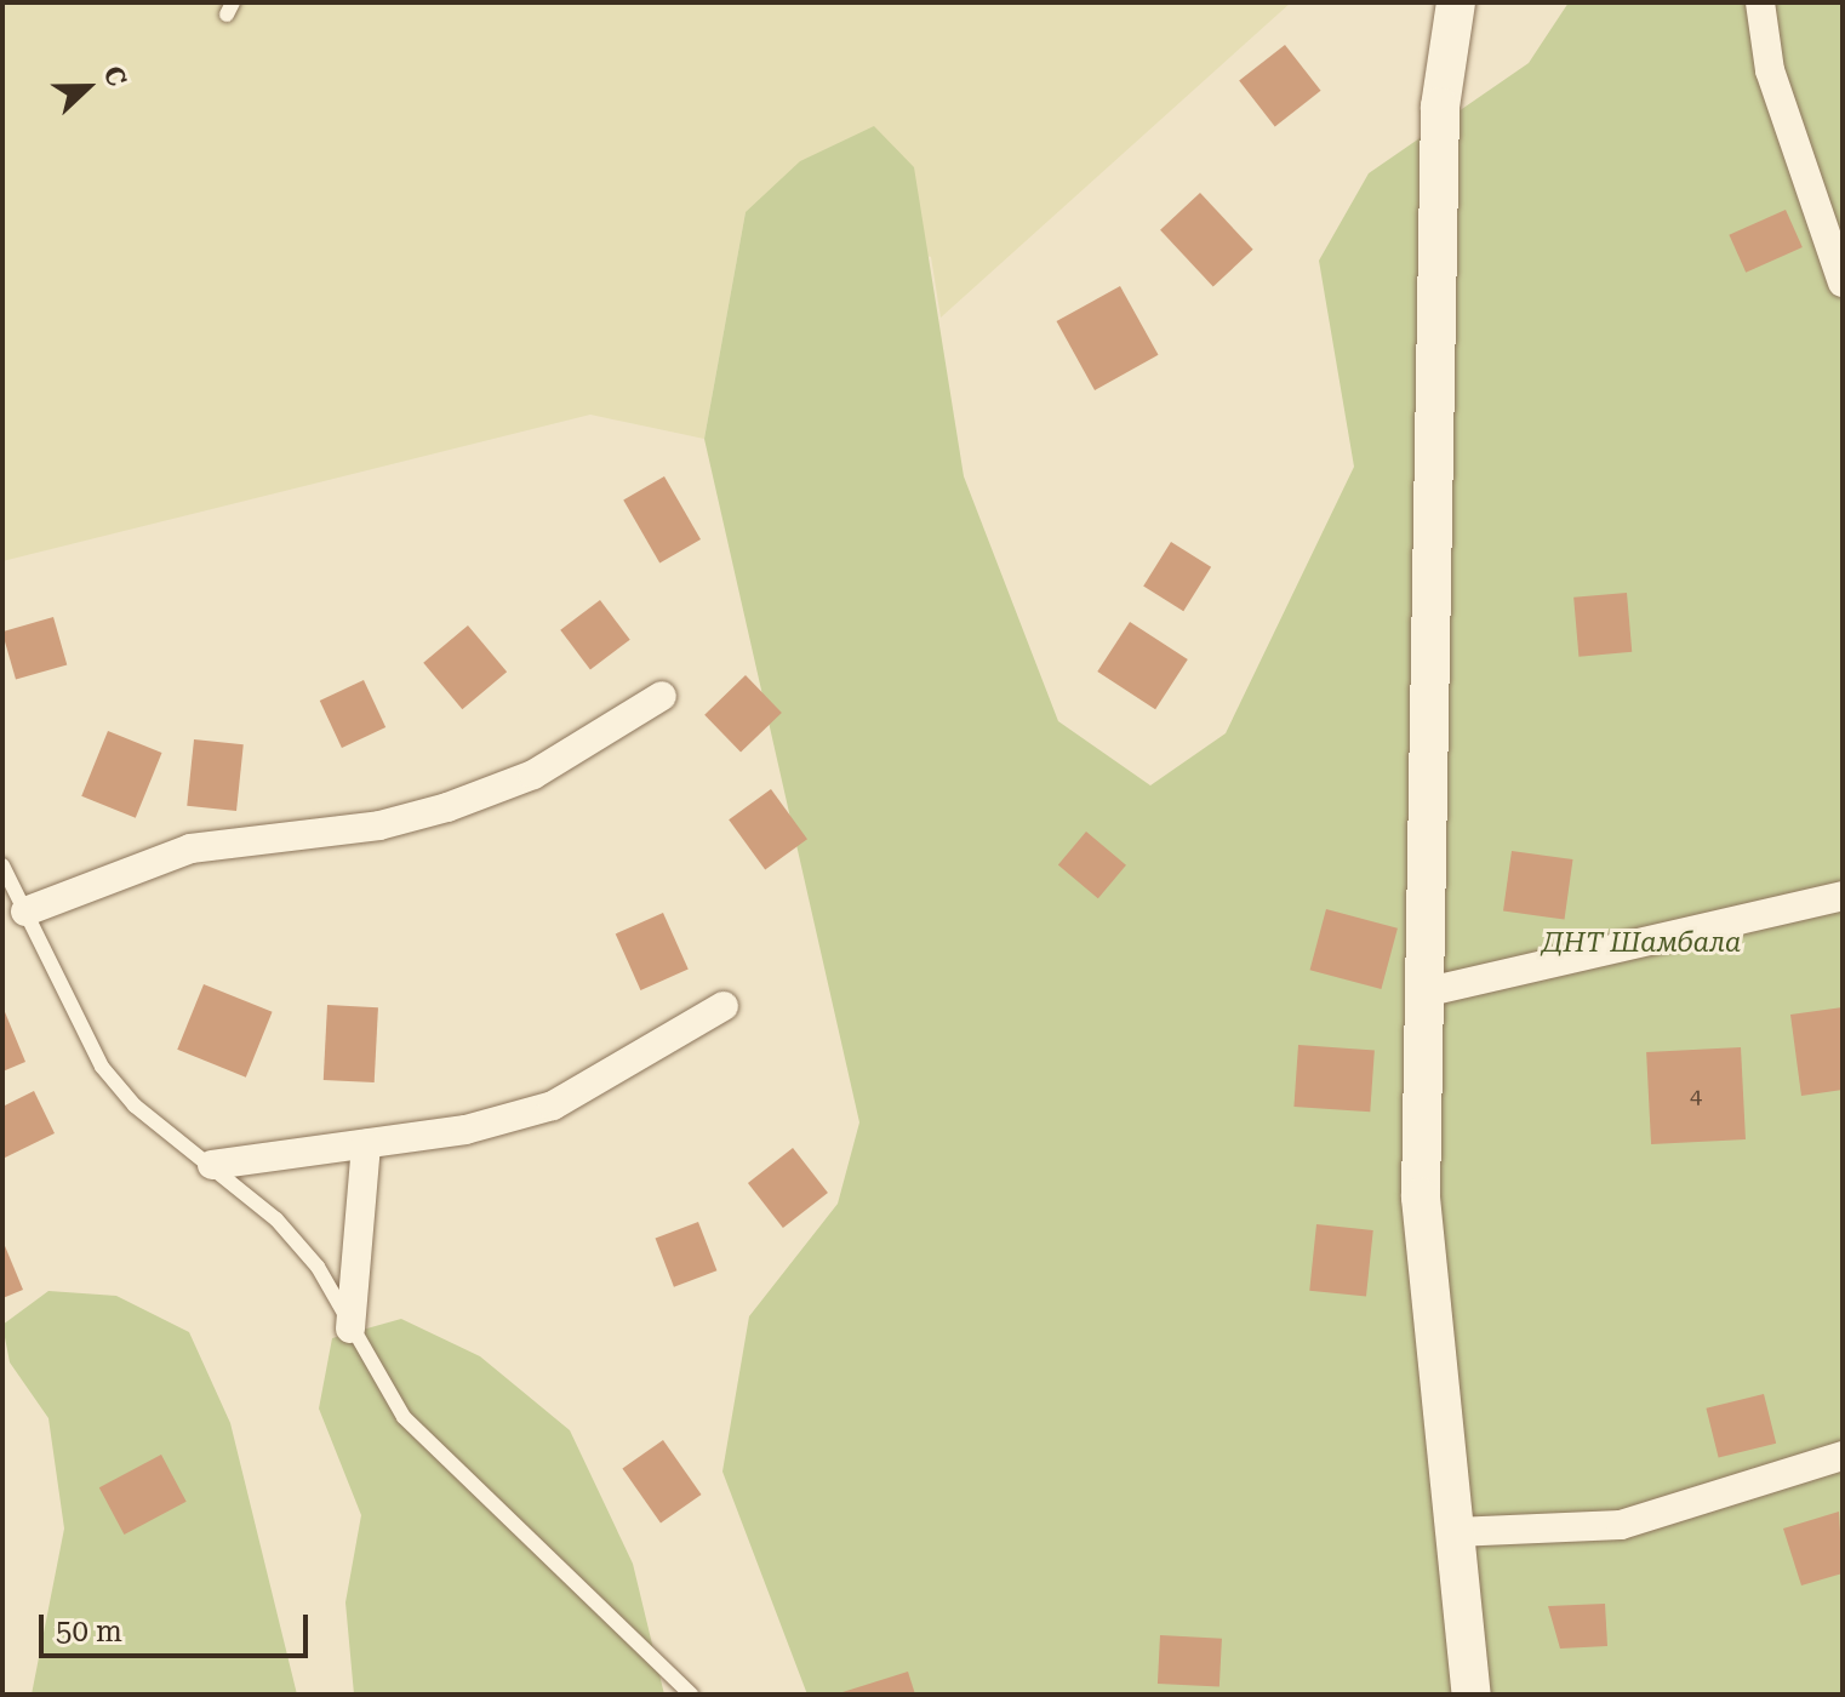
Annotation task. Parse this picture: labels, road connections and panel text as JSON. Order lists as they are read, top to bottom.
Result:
{
  "parks": ["ДНТ Шамбала"],
  "house_numbers": ["4"],
  "scale_bar": "50 m",
  "north": "right"
}
